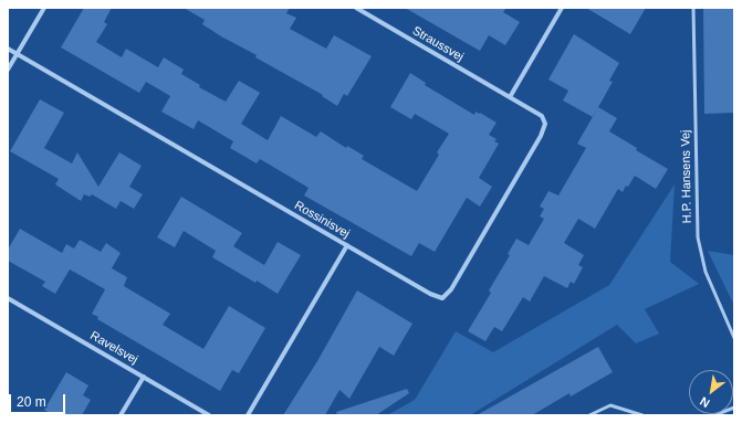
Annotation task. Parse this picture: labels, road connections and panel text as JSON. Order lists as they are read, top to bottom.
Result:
{
  "streets": {
    "street": ["Straussvej", "Rossinisvej", "Ravelsvej"],
    "lane": ["H.P. Hansens Vej"]
  },
  "crossings": [
    ["Straussvej", "Rossinisvej"]
  ],
  "scale_bar": "20 m",
  "north": "bottom left"
}
